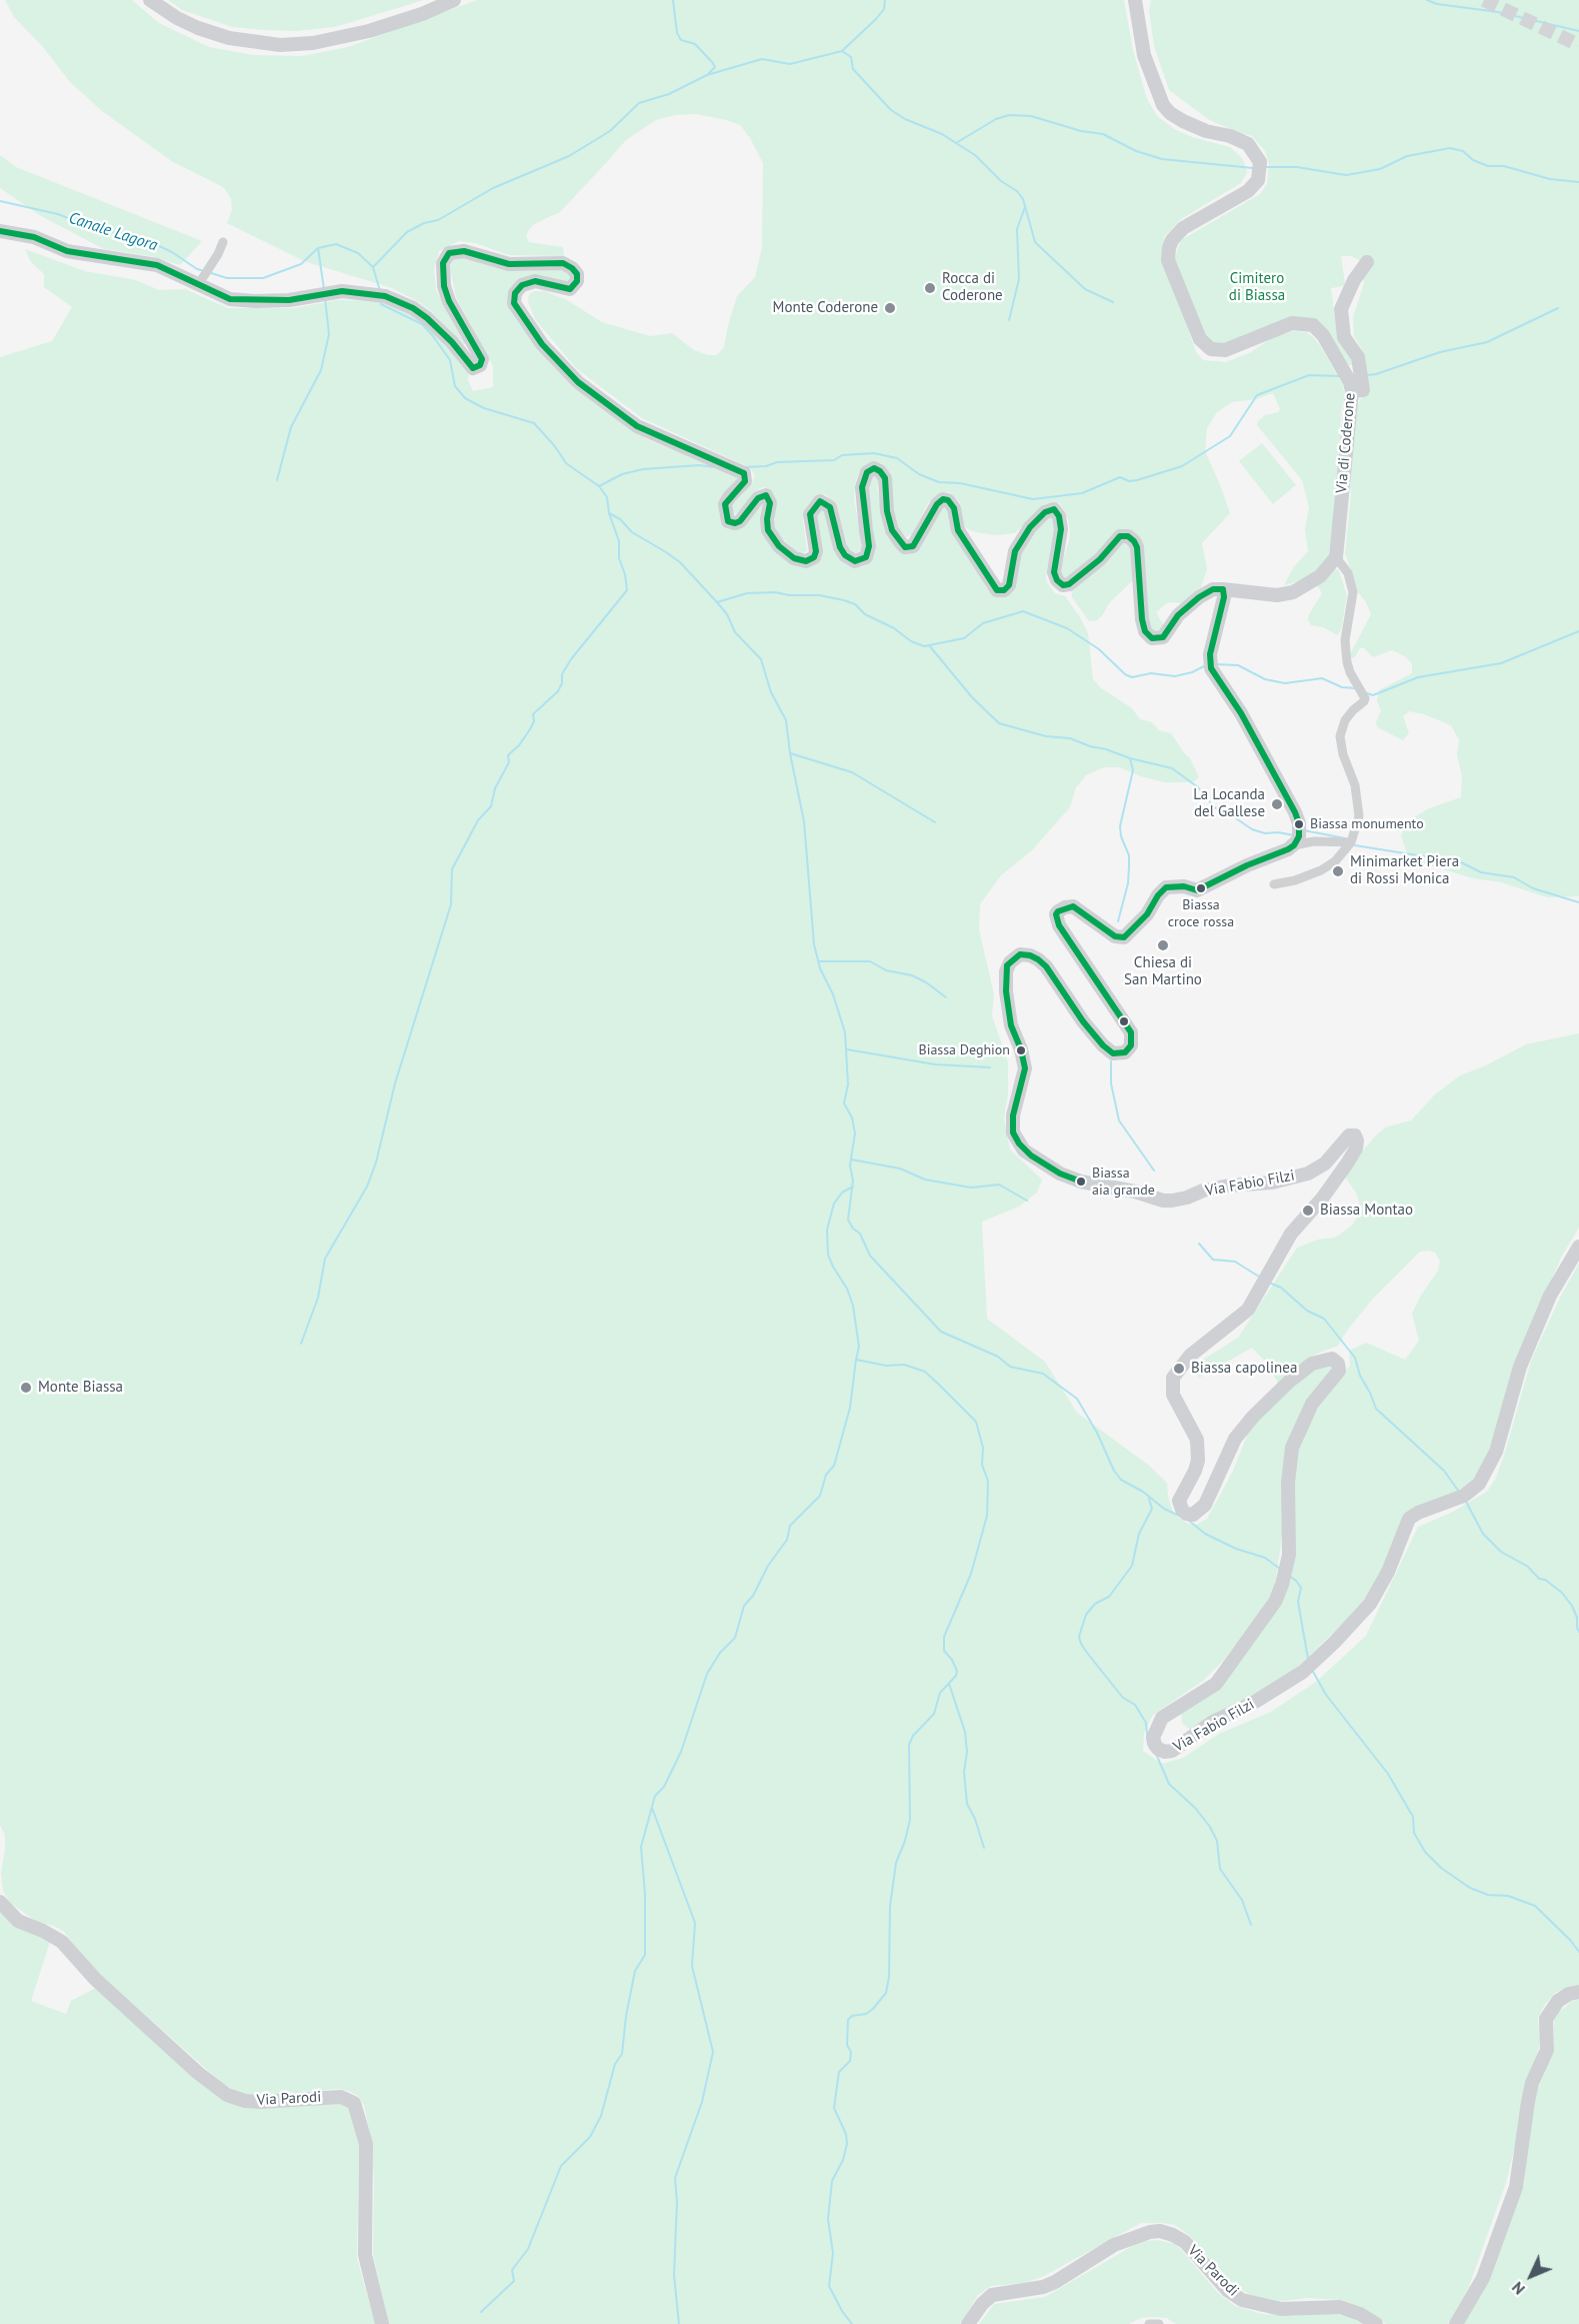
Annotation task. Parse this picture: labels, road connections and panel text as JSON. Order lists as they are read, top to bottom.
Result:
{
  "streets": {
    "street": ["Via di Coderone", "Via Fabio Filzi", "Via Parodi"]
  },
  "water": ["Canale Lagora"],
  "parks": ["Cimitero di Biassa"],
  "places": [
    "Rocca di Coderone",
    "Monte Coderone",
    "La Locanda del Gallese",
    "Biassa monumento",
    "Minimarket Piera di Rossi Monica",
    "Biassa croce rossa",
    "Chiesa di San Martino",
    "Biassa Deghion",
    "Biassa aia grande",
    "Biassa Montao",
    "Biassa capolinea",
    "Monte Biassa"
  ],
  "north": "bottom left"
}
